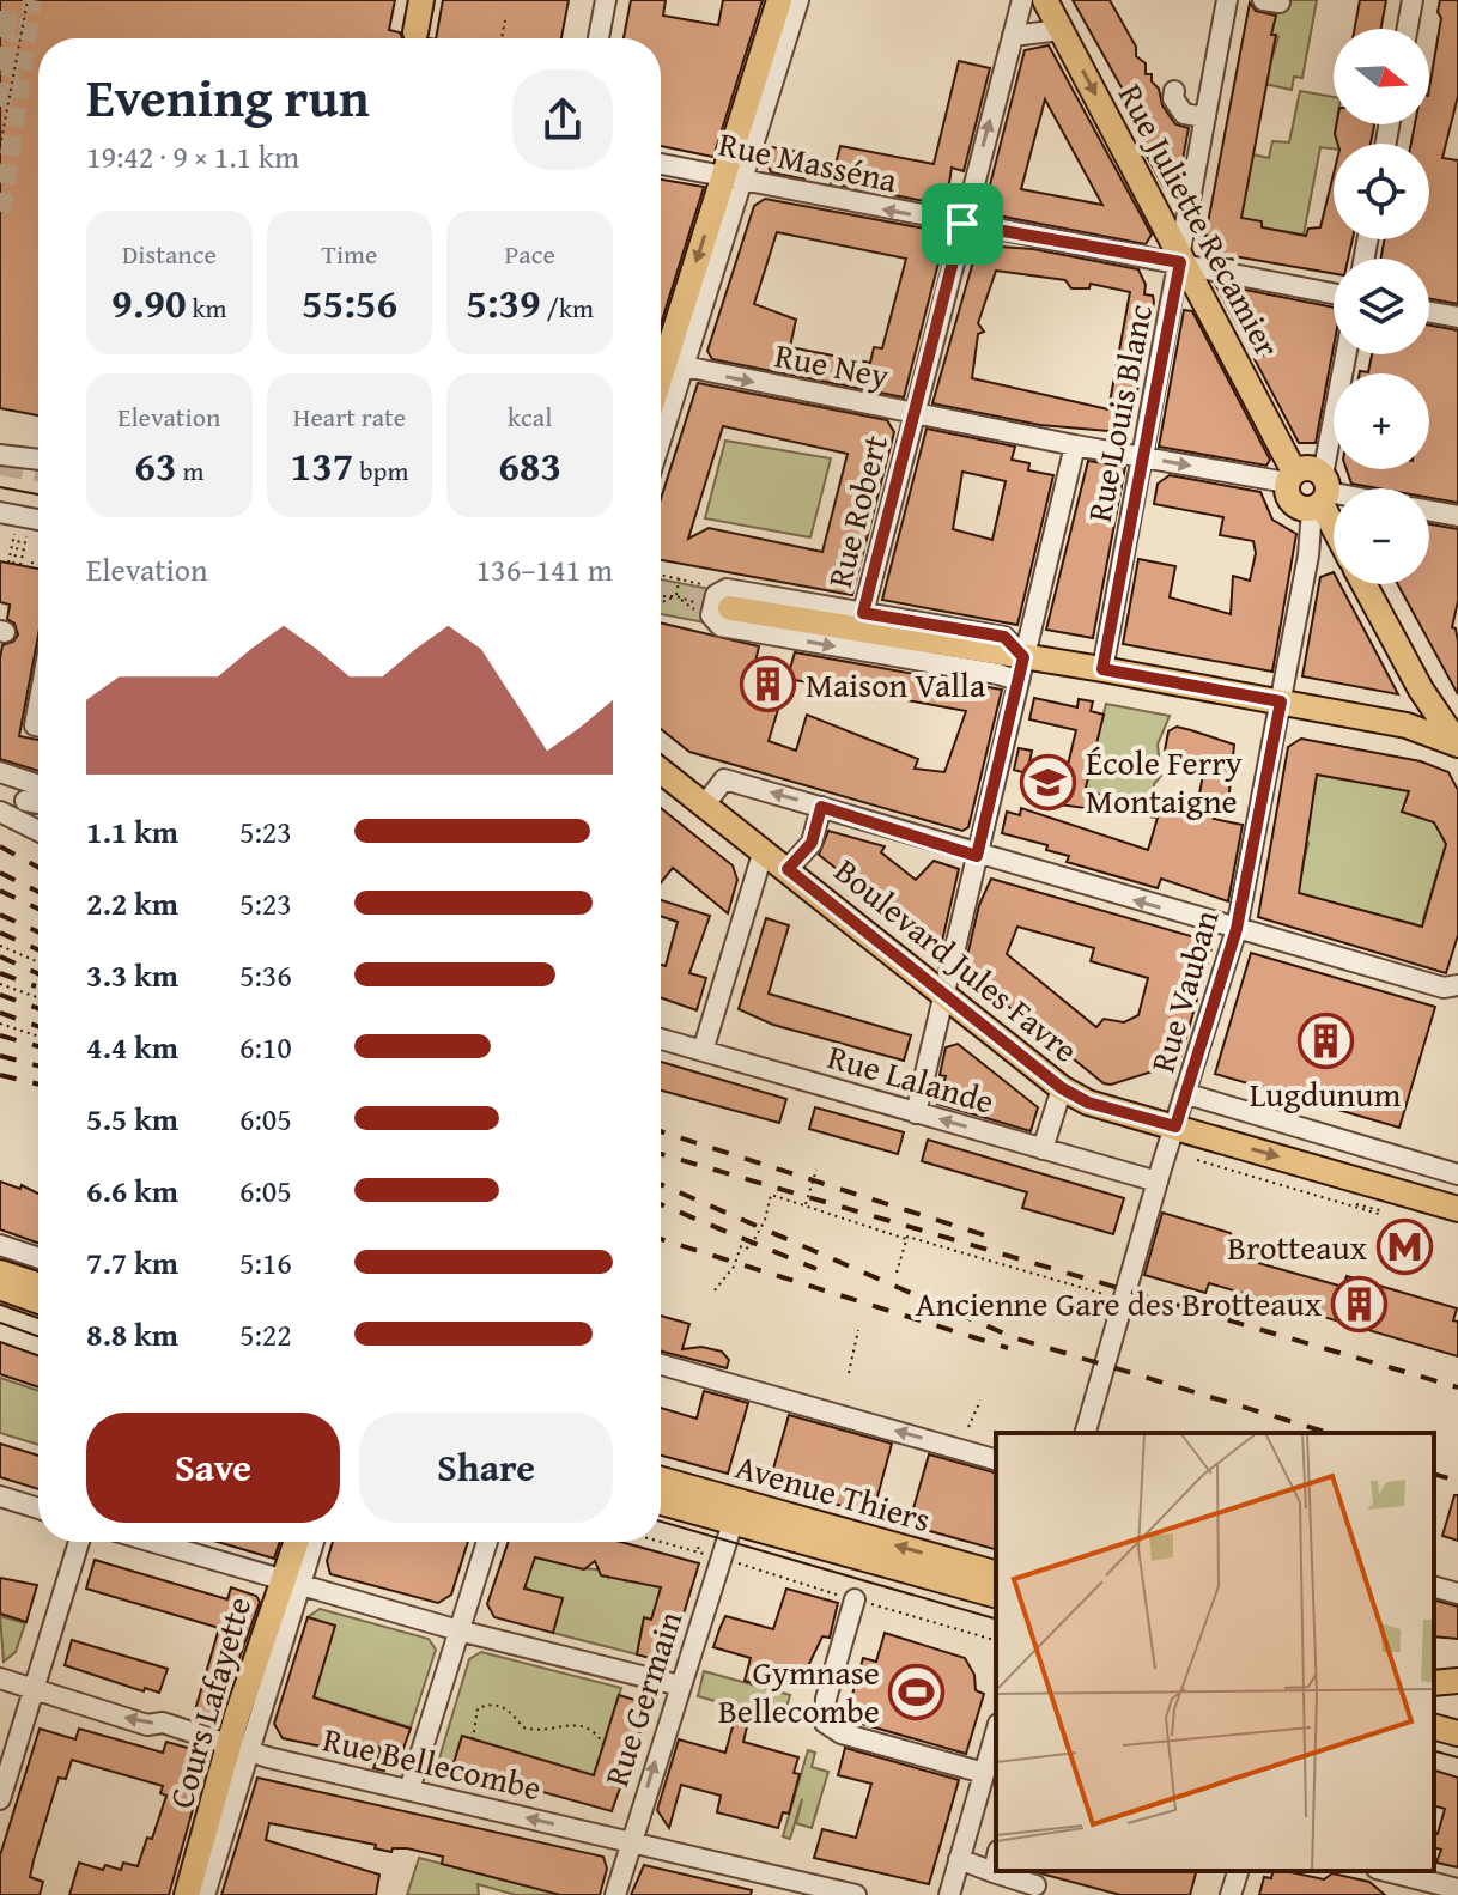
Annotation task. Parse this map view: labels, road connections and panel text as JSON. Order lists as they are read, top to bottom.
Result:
{
  "streets": {
    "main road": [
      "Rue Juliette Récamier",
      "Boulevard Jules Favre",
      "Avenue Thiers",
      "Cours Lafayette"
    ],
    "street": [
      "Rue Masséna",
      "Rue Ney",
      "Rue Louis Blanc",
      "Rue Robert",
      "Rue Vauban",
      "Rue Lalande",
      "Rue Germain",
      "Rue Bellecombe"
    ]
  },
  "crossings": [
    ["Rue Masséna", "Rue Juliette Récamier"],
    ["Rue Masséna", "Rue Louis Blanc"],
    ["Rue Masséna", "Rue Robert"],
    ["Rue Juliette Récamier", "Rue Ney"],
    ["Rue Juliette Récamier", "Rue Louis Blanc"],
    ["Rue Juliette Récamier", "Rue Vauban"],
    ["Rue Ney", "Rue Louis Blanc"],
    ["Rue Ney", "Rue Robert"],
    ["Boulevard Jules Favre", "Rue Vauban"],
    ["Rue Vauban", "Rue Lalande"],
    ["Avenue Thiers", "Rue Germain"],
    ["Rue Germain", "Rue Bellecombe"],
    ["Cours Lafayette", "Rue Bellecombe"]
  ],
  "one_way": ["Rue Juliette Récamier", "Rue Ney", "Rue Germain"],
  "places": {
    "building": ["Maison Valla", "Lugdunum", "Ancienne Gare des Brotteaux"],
    "school or university": ["École Ferry Montaigne"],
    "metro station": ["Brotteaux"],
    "sports": ["Gymnase Bellecombe"]
  },
  "north": "right",
  "page": {
    "map_buttons": ["+", "−"],
    "heading": ["Evening run", "19:42 · 9 × 1.1 km"],
    "stats": [
      ["Distance", "9.90 km"],
      ["Time", "55:56"],
      ["Pace", "5:39 /km"],
      ["Elevation", "63 m"],
      ["Heart rate", "137 bpm"],
      ["kcal", "683"]
    ],
    "chart": ["Elevation", "136–141 m"],
    "list": [
      {
        "name": "1.1 km",
        "note": "5:23"
      },
      {
        "name": "2.2 km",
        "note": "5:23"
      },
      {
        "name": "3.3 km",
        "note": "5:36"
      },
      {
        "name": "4.4 km",
        "note": "6:10"
      },
      {
        "name": "5.5 km",
        "note": "6:05"
      },
      {
        "name": "6.6 km",
        "note": "6:05"
      },
      {
        "name": "7.7 km",
        "note": "5:16"
      },
      {
        "name": "8.8 km",
        "note": "5:22"
      }
    ],
    "buttons": ["Save", "Share"]
  }
}
